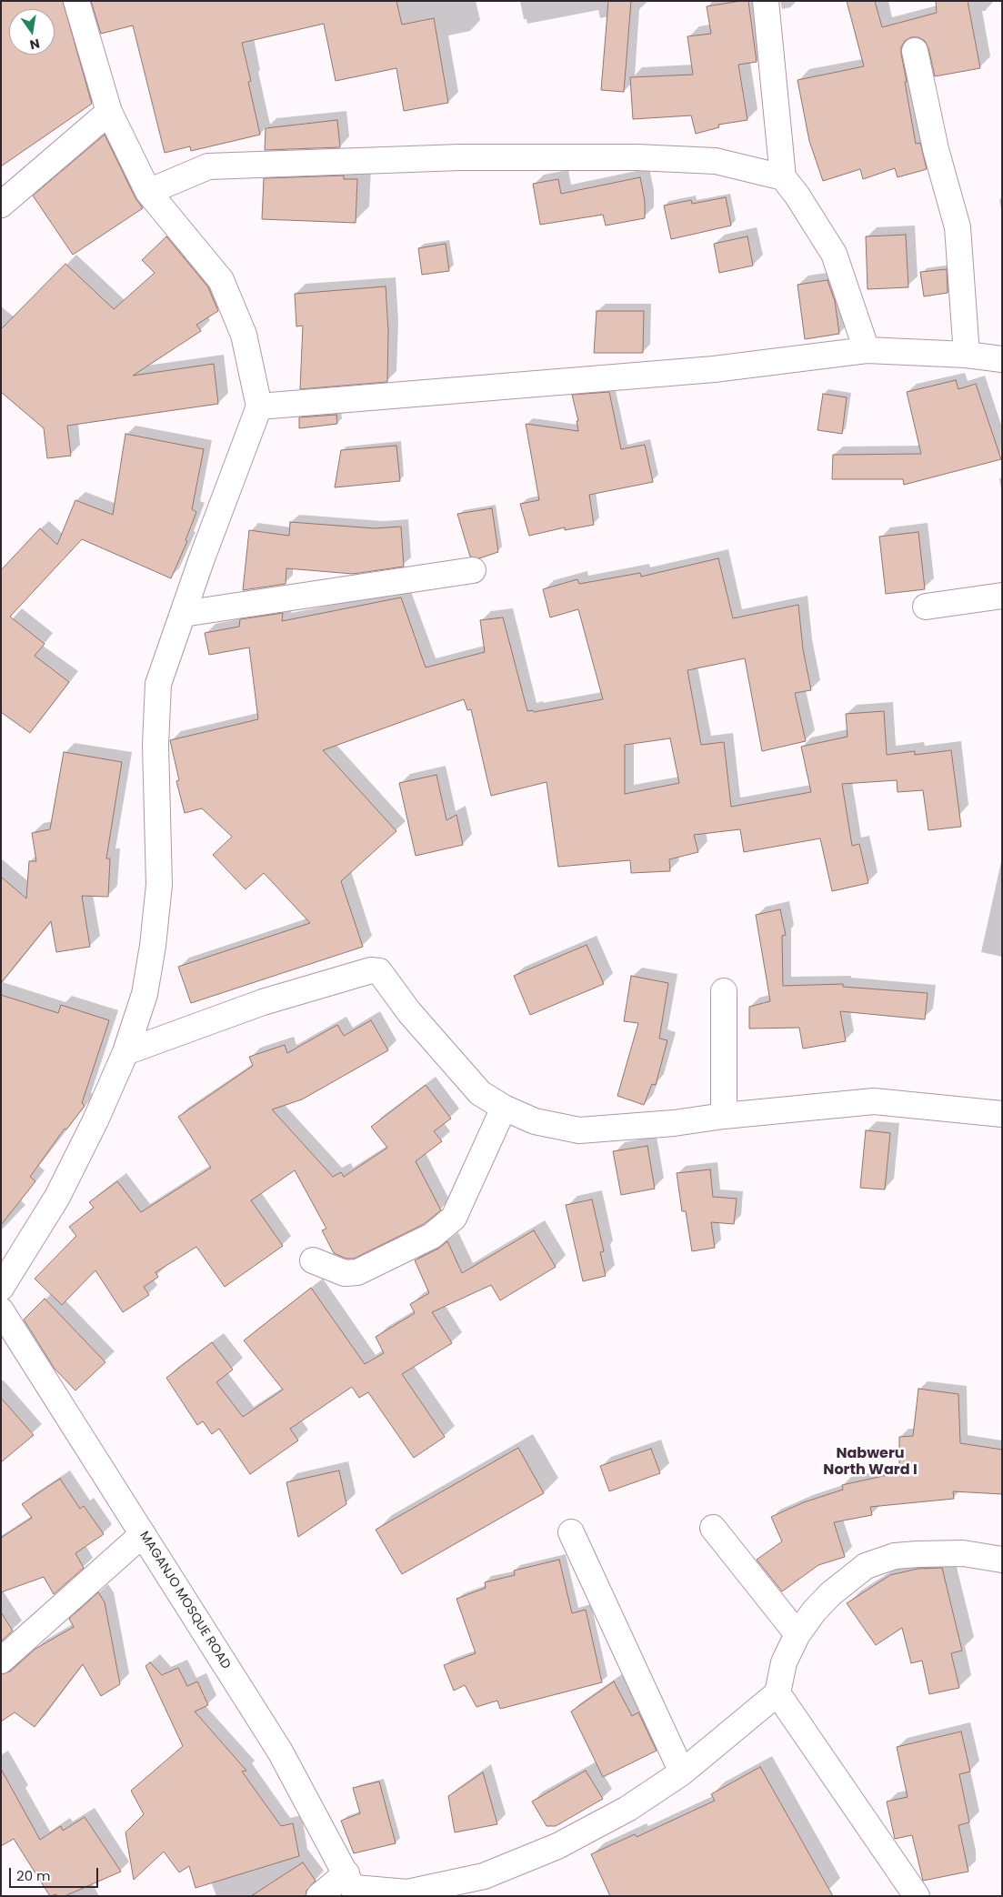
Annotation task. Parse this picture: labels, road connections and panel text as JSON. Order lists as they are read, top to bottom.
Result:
{
  "streets": {
    "street": ["MAGANJO MOSQUE ROAD"]
  },
  "districts": ["Nabweru North Ward I"],
  "scale_bar": "20 m",
  "north": "bottom"
}
